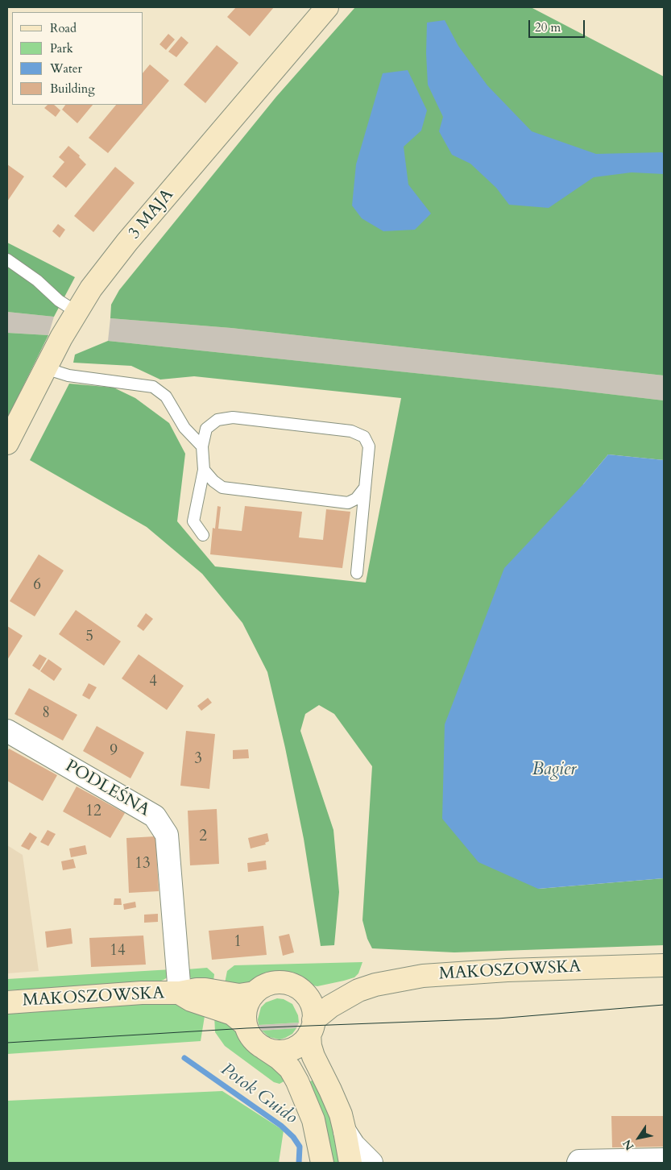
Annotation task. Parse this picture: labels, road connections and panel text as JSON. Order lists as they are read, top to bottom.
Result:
{
  "streets": {
    "main road": ["3 MAJA", "MAKOSZOWSKA"],
    "street": ["PODLEŚNA"]
  },
  "crossings": [
    ["PODLEŚNA", "MAKOSZOWSKA"]
  ],
  "water": ["Bagier", "Potok Guido"],
  "house_numbers": [
    "6",
    "5",
    "4",
    "8",
    "9",
    "3",
    "12",
    "2",
    "13",
    "1",
    "14"
  ],
  "legend": [
    "Road",
    "Park",
    "Water",
    "Building"
  ],
  "scale_bar": "20 m",
  "north": "bottom left"
}
